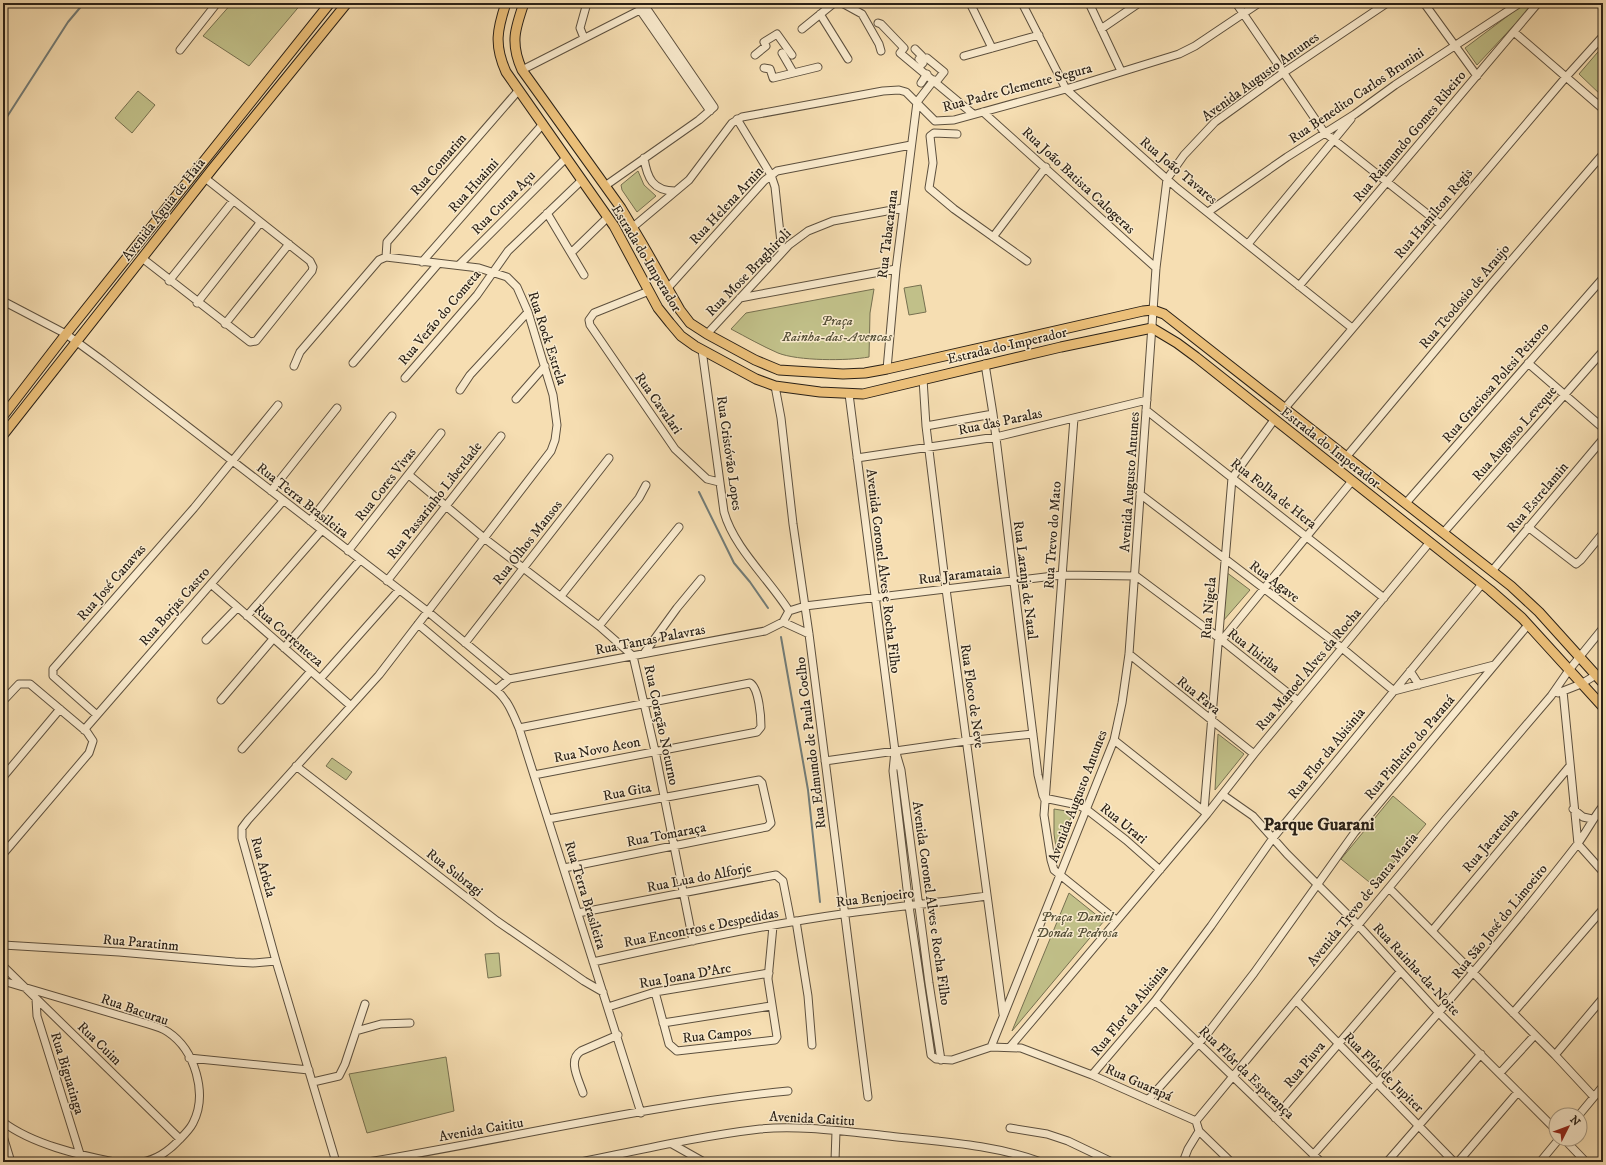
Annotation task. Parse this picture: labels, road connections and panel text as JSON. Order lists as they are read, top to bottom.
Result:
{
  "streets": {
    "main road": ["Avenida Águia de Haia", "Estrada do Imperador"],
    "street": [
      "Avenida Augusto Antunes",
      "Rua Padre Clemente Segura",
      "Rua Benedito Carlos Brunini",
      "Rua Raimundo Gomes Ribeiro",
      "Rua Comarim",
      "Rua João Tavares",
      "Rua João Batista Calogeras",
      "Rua Huaimi",
      "Rua Curua Açu",
      "Rua Helena Arnin",
      "Rua Hamilton Regis",
      "Rua Tabacarana",
      "Rua Mose Braghiroli",
      "Rua Teodosio de Araujo",
      "Rua Verão do Cometa",
      "Rua Rock Estrela",
      "Rua Graciosa Polesi Peixoto",
      "Rua Cavalari",
      "Rua das Paralas",
      "Rua Augusto Leveque",
      "Rua Cristóvão Lopes",
      "Rua Cores Vivas",
      "Rua Folha de Hera",
      "Rua Estrelamin",
      "Rua Terra Brasileira",
      "Rua Passarinho Liberdade",
      "Rua Trevo do Mato",
      "Rua Olhos Mansos",
      "Avenida Coronel Alves e Rocha Filho",
      "Rua Jaramataia",
      "Rua Laranja de Natal",
      "Rua Agave",
      "Rua José Canavas",
      "Rua Borjas Castro",
      "Rua Nigela",
      "Rua Correnteza",
      "Rua Tantas Palavras",
      "Rua Ibiriba",
      "Rua Manoel Alves da Rocha",
      "Rua Fava",
      "Rua Floco de Neve",
      "Rua Coração Noturno",
      "Rua Edmundo de Paula Coelho",
      "Rua Pinheiro do Paraná",
      "Rua Novo Aeon",
      "Rua Flor da Abisinia",
      "Rua Gita",
      "Rua Urari",
      "Rua Tomaraça",
      "Rua Jacareuba",
      "Rua Arbela",
      "Rua Subragi",
      "Rua Lua do Alforje",
      "Rua Benjoeiro",
      "Avenida Trevo de Santa Maria",
      "Rua São José do Limoeiro",
      "Rua Encontros e Despedidas",
      "Rua Paratinm",
      "Rua Rainha-da-Noite",
      "Rua Joana D'Arc",
      "Rua Bacurau",
      "Rua Campos",
      "Rua Cuim",
      "Rua Piuva",
      "Rua Flôr da Esperança",
      "Rua Flôr de Jupiter",
      "Rua Biguatinga",
      "Rua Guarapá",
      "Avenida Caititu"
    ]
  },
  "crossings": [
    ["Avenida Augusto Antunes", "Rua João Tavares"],
    ["Avenida Augusto Antunes", "Rua João Batista Calogeras"],
    ["Avenida Augusto Antunes", "Estrada do Imperador"],
    ["Avenida Augusto Antunes", "Rua das Paralas"],
    ["Avenida Augusto Antunes", "Rua Folha de Hera"],
    ["Avenida Augusto Antunes", "Rua Jaramataia"],
    ["Avenida Augusto Antunes", "Rua Agave"],
    ["Avenida Augusto Antunes", "Rua Ibiriba"],
    ["Avenida Augusto Antunes", "Rua Fava"],
    ["Avenida Augusto Antunes", "Rua Floco de Neve"],
    ["Avenida Augusto Antunes", "Rua Urari"],
    ["Avenida Augusto Antunes", "Rua Guarapá"],
    ["Rua Padre Clemente Segura", "Rua João Tavares"],
    ["Rua Padre Clemente Segura", "Rua João Batista Calogeras"],
    ["Rua Padre Clemente Segura", "Rua Tabacarana"],
    ["Rua Benedito Carlos Brunini", "Rua João Tavares"],
    ["Rua Raimundo Gomes Ribeiro", "Rua João Tavares"],
    ["Rua Comarim", "Estrada do Imperador"],
    ["Rua Comarim", "Rua Rock Estrela"],
    ["Rua João Tavares", "Rua Hamilton Regis"],
    ["Rua Huaimi", "Estrada do Imperador"],
    ["Rua Huaimi", "Rua Rock Estrela"],
    ["Rua Curua Açu", "Estrada do Imperador"],
    ["Rua Curua Açu", "Rua Rock Estrela"],
    ["Rua Helena Arnin", "Rua Tabacarana"],
    ["Rua Helena Arnin", "Estrada do Imperador"],
    ["Avenida Águia de Haia", "Rua Terra Brasileira"],
    ["Rua Hamilton Regis", "Estrada do Imperador"],
    ["Rua Tabacarana", "Estrada do Imperador"],
    ["Rua Tabacarana", "Rua Mose Braghiroli"],
    ["Estrada do Imperador", "Rua Mose Braghiroli"],
    ["Estrada do Imperador", "Rua Teodosio de Araujo"],
    ["Estrada do Imperador", "Rua Verão do Cometa"],
    ["Estrada do Imperador", "Rua Graciosa Polesi Peixoto"],
    ["Estrada do Imperador", "Rua Cavalari"],
    ["Estrada do Imperador", "Rua Augusto Leveque"],
    ["Estrada do Imperador", "Rua Cristóvão Lopes"],
    ["Estrada do Imperador", "Rua Estrelamin"],
    ["Estrada do Imperador", "Avenida Coronel Alves e Rocha Filho"],
    ["Estrada do Imperador", "Rua Laranja de Natal"],
    ["Estrada do Imperador", "Rua Manoel Alves da Rocha"],
    ["Estrada do Imperador", "Rua Floco de Neve"],
    ["Estrada do Imperador", "Rua Edmundo de Paula Coelho"],
    ["Estrada do Imperador", "Rua Pinheiro do Paraná"],
    ["Estrada do Imperador", "Rua Flor da Abisinia"],
    ["Estrada do Imperador", "Avenida Trevo de Santa Maria"],
    ["Rua Verão do Cometa", "Rua Rock Estrela"],
    ["Rua Rock Estrela", "Rua Terra Brasileira"],
    ["Rua Rock Estrela", "Rua Coração Noturno"],
    ["Rua Rock Estrela", "Rua Arbela"],
    ["Rua Cavalari", "Rua Cristóvão Lopes"],
    ["Rua das Paralas", "Rua Trevo do Mato"],
    ["Rua das Paralas", "Avenida Coronel Alves e Rocha Filho"],
    ["Rua das Paralas", "Rua Laranja de Natal"],
    ["Rua das Paralas", "Rua Floco de Neve"],
    ["Rua Cristóvão Lopes", "Rua Jaramataia"],
    ["Rua Cores Vivas", "Rua Terra Brasileira"],
    ["Rua Cores Vivas", "Rua Coração Noturno"],
    ["Rua Folha de Hera", "Rua Nigela"],
    ["Rua Folha de Hera", "Rua Manoel Alves da Rocha"],
    ["Rua Terra Brasileira", "Rua Passarinho Liberdade"],
    ["Rua Terra Brasileira", "Rua Olhos Mansos"],
    ["Rua Terra Brasileira", "Rua José Canavas"],
    ["Rua Terra Brasileira", "Rua Borjas Castro"],
    ["Rua Terra Brasileira", "Rua Tantas Palavras"],
    ["Rua Terra Brasileira", "Rua Novo Aeon"],
    ["Rua Terra Brasileira", "Rua Gita"],
    ["Rua Terra Brasileira", "Rua Tomaraça"],
    ["Rua Terra Brasileira", "Rua Arbela"],
    ["Rua Terra Brasileira", "Rua Subragi"],
    ["Rua Terra Brasileira", "Rua Lua do Alforje"],
    ["Rua Terra Brasileira", "Rua Encontros e Despedidas"],
    ["Rua Terra Brasileira", "Rua Joana D'Arc"],
    ["Rua Terra Brasileira", "Avenida Caititu"],
    ["Rua Passarinho Liberdade", "Rua Coração Noturno"],
    ["Rua Trevo do Mato", "Rua Jaramataia"],
    ["Rua Trevo do Mato", "Rua Laranja de Natal"],
    ["Rua Trevo do Mato", "Rua Urari"],
    ["Rua Olhos Mansos", "Rua Coração Noturno"],
    ["Avenida Coronel Alves e Rocha Filho", "Rua Jaramataia"],
    ["Avenida Coronel Alves e Rocha Filho", "Rua Benjoeiro"],
    ["Avenida Coronel Alves e Rocha Filho", "Rua Guarapá"],
    ["Rua Jaramataia", "Rua Laranja de Natal"],
    ["Rua Jaramataia", "Rua Ibiriba"],
    ["Rua Jaramataia", "Rua Floco de Neve"],
    ["Rua Jaramataia", "Rua Edmundo de Paula Coelho"],
    ["Rua Laranja de Natal", "Rua Urari"],
    ["Rua Agave", "Rua Nigela"],
    ["Rua Agave", "Rua Manoel Alves da Rocha"],
    ["Rua Agave", "Rua Flor da Abisinia"],
    ["Rua José Canavas", "Rua Borjas Castro"],
    ["Rua Borjas Castro", "Rua Correnteza"],
    ["Rua Nigela", "Rua Ibiriba"],
    ["Rua Nigela", "Rua Manoel Alves da Rocha"],
    ["Rua Nigela", "Rua Fava"],
    ["Rua Correnteza", "Rua Arbela"],
    ["Rua Tantas Palavras", "Rua Coração Noturno"],
    ["Rua Ibiriba", "Rua Manoel Alves da Rocha"],
    ["Rua Manoel Alves da Rocha", "Rua Fava"],
    ["Rua Manoel Alves da Rocha", "Rua Urari"],
    ["Rua Manoel Alves da Rocha", "Rua Rainha-da-Noite"],
    ["Rua Manoel Alves da Rocha", "Rua Guarapá"],
    ["Rua Floco de Neve", "Rua Benjoeiro"],
    ["Rua Coração Noturno", "Rua Novo Aeon"],
    ["Rua Coração Noturno", "Rua Gita"],
    ["Rua Coração Noturno", "Rua Tomaraça"],
    ["Rua Coração Noturno", "Rua Lua do Alforje"],
    ["Rua Coração Noturno", "Rua Encontros e Despedidas"],
    ["Rua Edmundo de Paula Coelho", "Rua Benjoeiro"],
    ["Rua Pinheiro do Paraná", "Rua Rainha-da-Noite"],
    ["Rua Pinheiro do Paraná", "Rua Flôr da Esperança"],
    ["Rua Pinheiro do Paraná", "Rua Guarapá"],
    ["Rua Flor da Abisinia", "Rua Rainha-da-Noite"],
    ["Rua Flor da Abisinia", "Rua Flôr da Esperança"],
    ["Rua Flor da Abisinia", "Rua Guarapá"],
    ["Rua Gita", "Rua Tomaraça"],
    ["Rua Arbela", "Rua Subragi"],
    ["Rua Arbela", "Rua Paratinm"],
    ["Rua Lua do Alforje", "Rua Benjoeiro"],
    ["Rua Lua do Alforje", "Rua Encontros e Despedidas"],
    ["Rua Benjoeiro", "Rua Encontros e Despedidas"],
    ["Avenida Trevo de Santa Maria", "Rua Rainha-da-Noite"],
    ["Avenida Trevo de Santa Maria", "Rua Flôr da Esperança"],
    ["Avenida Trevo de Santa Maria", "Rua Flôr de Jupiter"],
    ["Avenida Trevo de Santa Maria", "Rua Guarapá"],
    ["Rua São José do Limoeiro", "Rua Rainha-da-Noite"],
    ["Rua São José do Limoeiro", "Rua Flôr da Esperança"],
    ["Rua São José do Limoeiro", "Rua Flôr de Jupiter"],
    ["Rua Rainha-da-Noite", "Rua Piuva"],
    ["Rua Joana D'Arc", "Rua Campos"],
    ["Rua Bacurau", "Rua Cuim"],
    ["Rua Cuim", "Rua Biguatinga"],
    ["Rua Piuva", "Rua Flôr da Esperança"],
    ["Rua Piuva", "Rua Flôr de Jupiter"]
  ],
  "districts": ["Parque Guarani"],
  "parks": ["Praça Rainha-das-Avencas", "Praça Daniel Donda Pedrosa"],
  "north": "top right"
}
